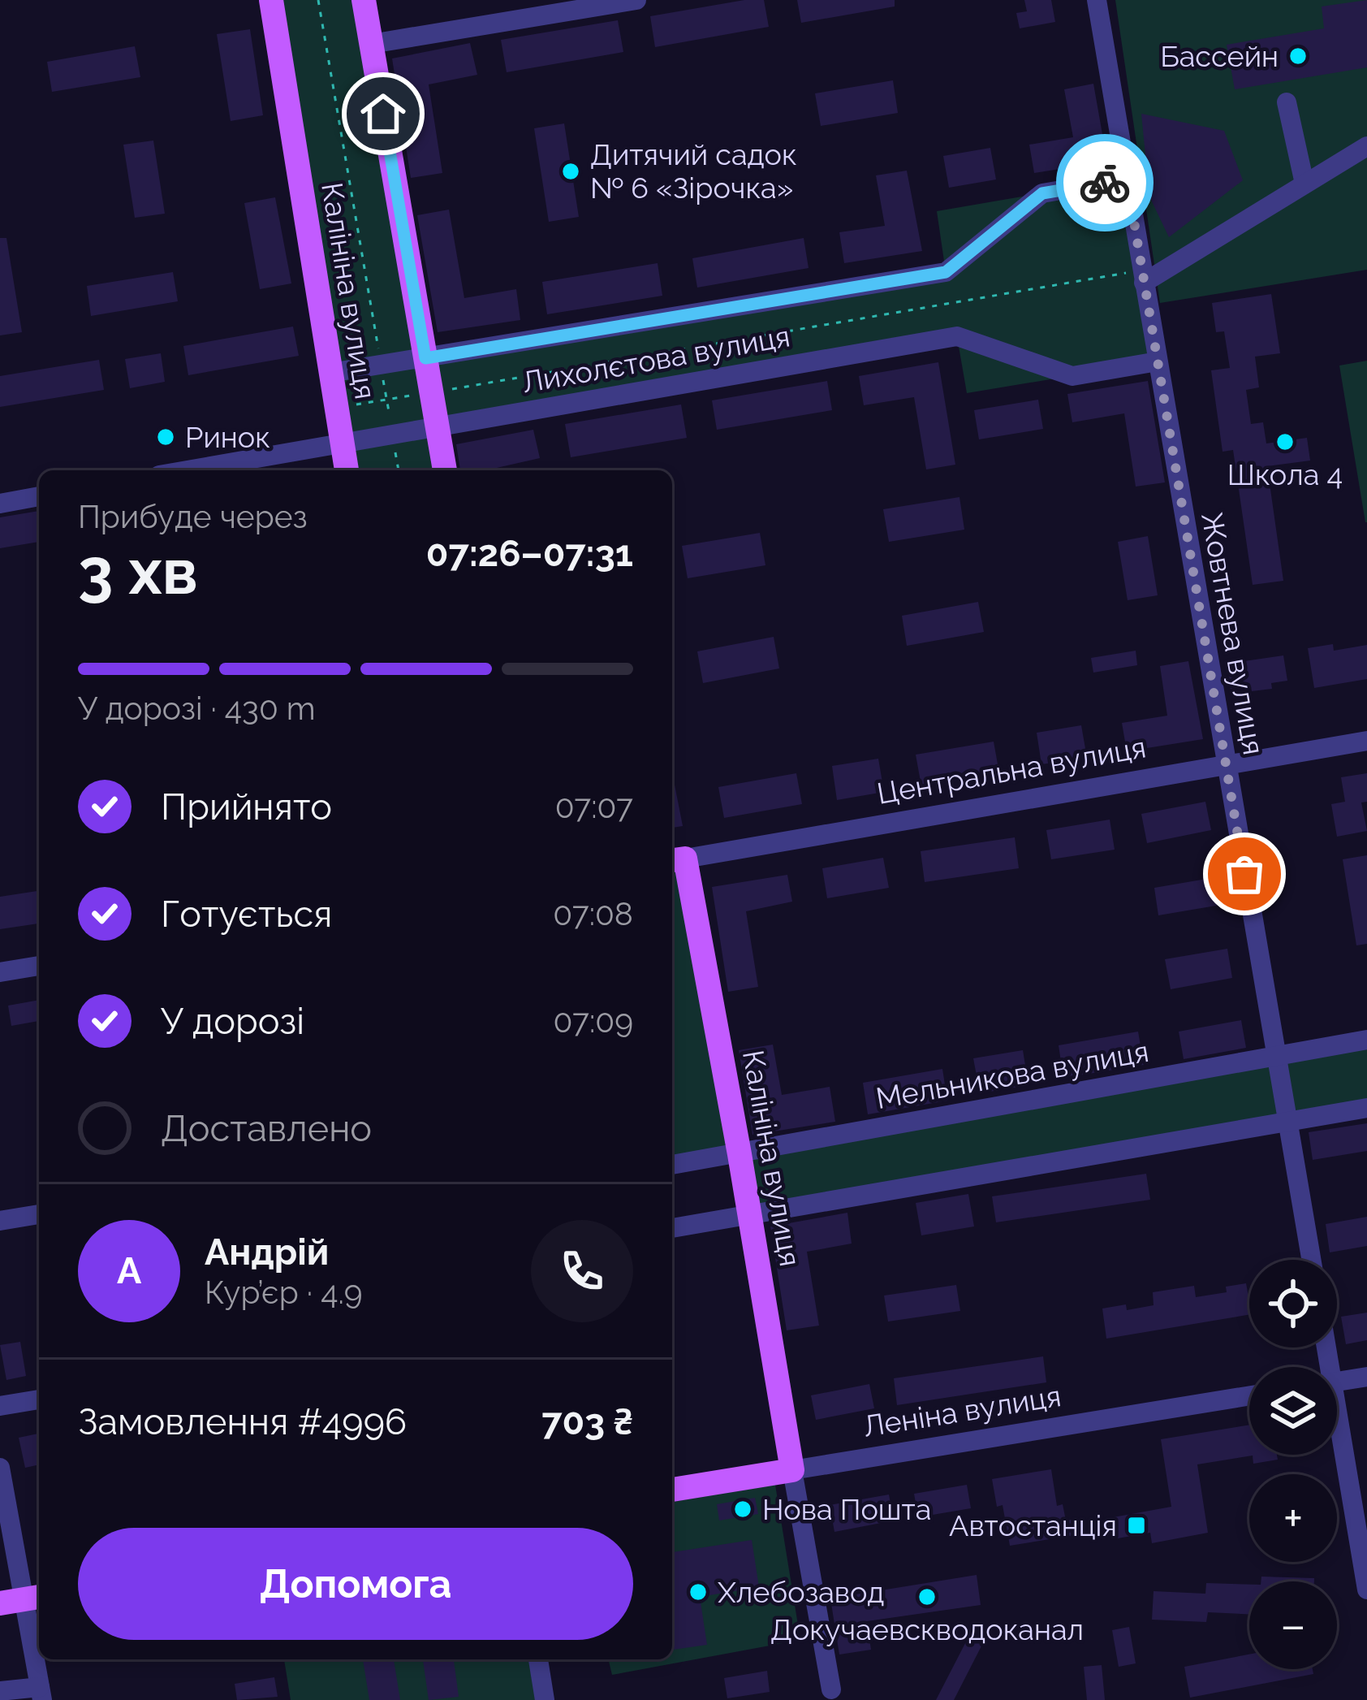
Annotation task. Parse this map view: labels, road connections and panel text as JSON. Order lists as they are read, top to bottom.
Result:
{
  "streets": {
    "main road": ["Калініна вулиця", "Леніна вулиця"],
    "street": [
      "Лихолєтова вулиця",
      "Жовтнева вулиця",
      "Центральна вулиця",
      "Мельникова вулиця"
    ]
  },
  "crossings": [
    ["Калініна вулиця", "Лихолєтова вулиця"],
    ["Калініна вулиця", "Центральна вулиця"],
    ["Калініна вулиця", "Мельникова вулиця"],
    ["Калініна вулиця", "Леніна вулиця"],
    ["Лихолєтова вулиця", "Жовтнева вулиця"],
    ["Жовтнева вулиця", "Центральна вулиця"],
    ["Жовтнева вулиця", "Мельникова вулиця"]
  ],
  "places": {
    "other": [
      "Бассейн",
      "Дитячий садок № 6 «Зірочка»",
      "Ринок",
      "Школа 4",
      "Нова Пошта",
      "Хлебозавод",
      "Докучаевскводоканал"
    ],
    "transit": ["Автостанція"]
  },
  "page": {
    "heading": ["3 хв", "Прибуде через", "07:26–07:31"],
    "panel": [
      "Андрій",
      "Кур’єр · 4.9",
      "Замовлення #4996",
      "703 ₴"
    ],
    "bar": "У дорозі · 430 m",
    "list": [
      ["Прийнято", "07:07"],
      ["Готується", "07:08"],
      ["У дорозі", "07:09"],
      "Доставлено"
    ],
    "round": "А",
    "map_buttons": ["+", "−"],
    "buttons": "Допомога"
  }
}
